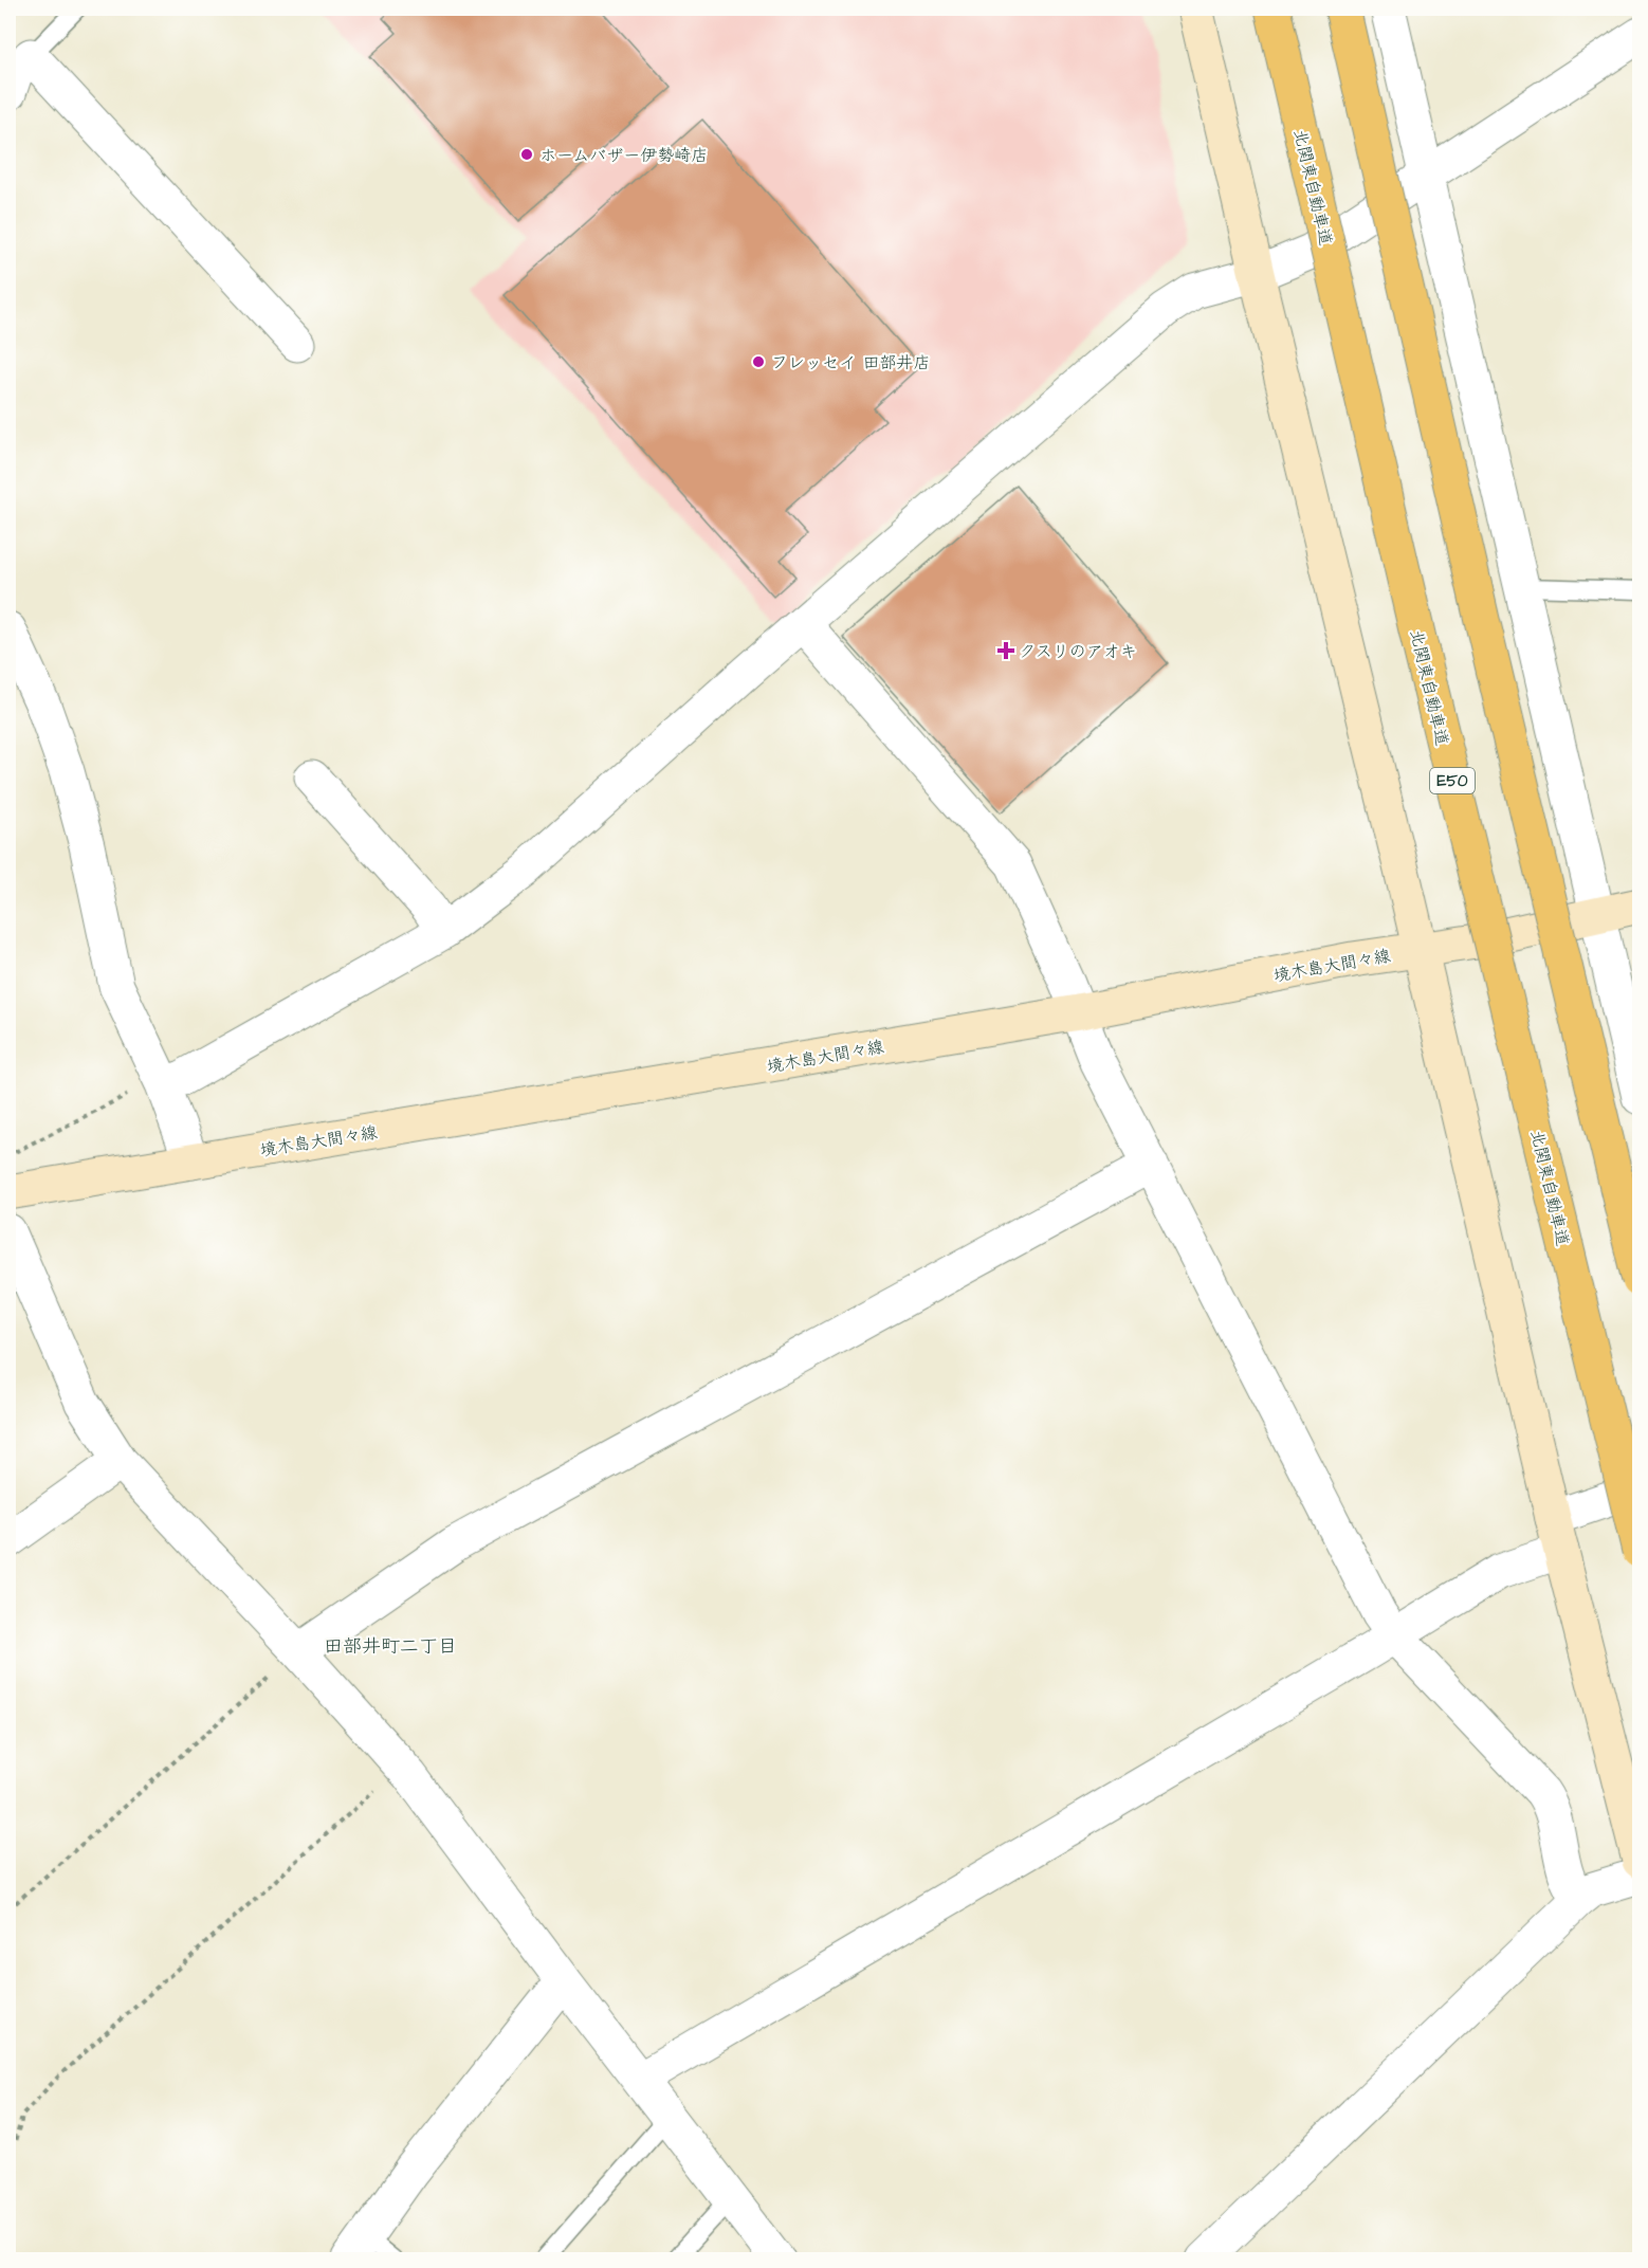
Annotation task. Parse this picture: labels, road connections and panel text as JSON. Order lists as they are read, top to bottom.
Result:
{
  "streets": {
    "highway": ["北関東自動車道", "E50"],
    "street": ["境木島大間々線"]
  },
  "districts": ["田部井町二丁目"],
  "places": {
    "other": ["ホームバザー伊勢崎店", "フレッセイ 田部井店"],
    "health": ["クスリのアオキ"]
  }
}
